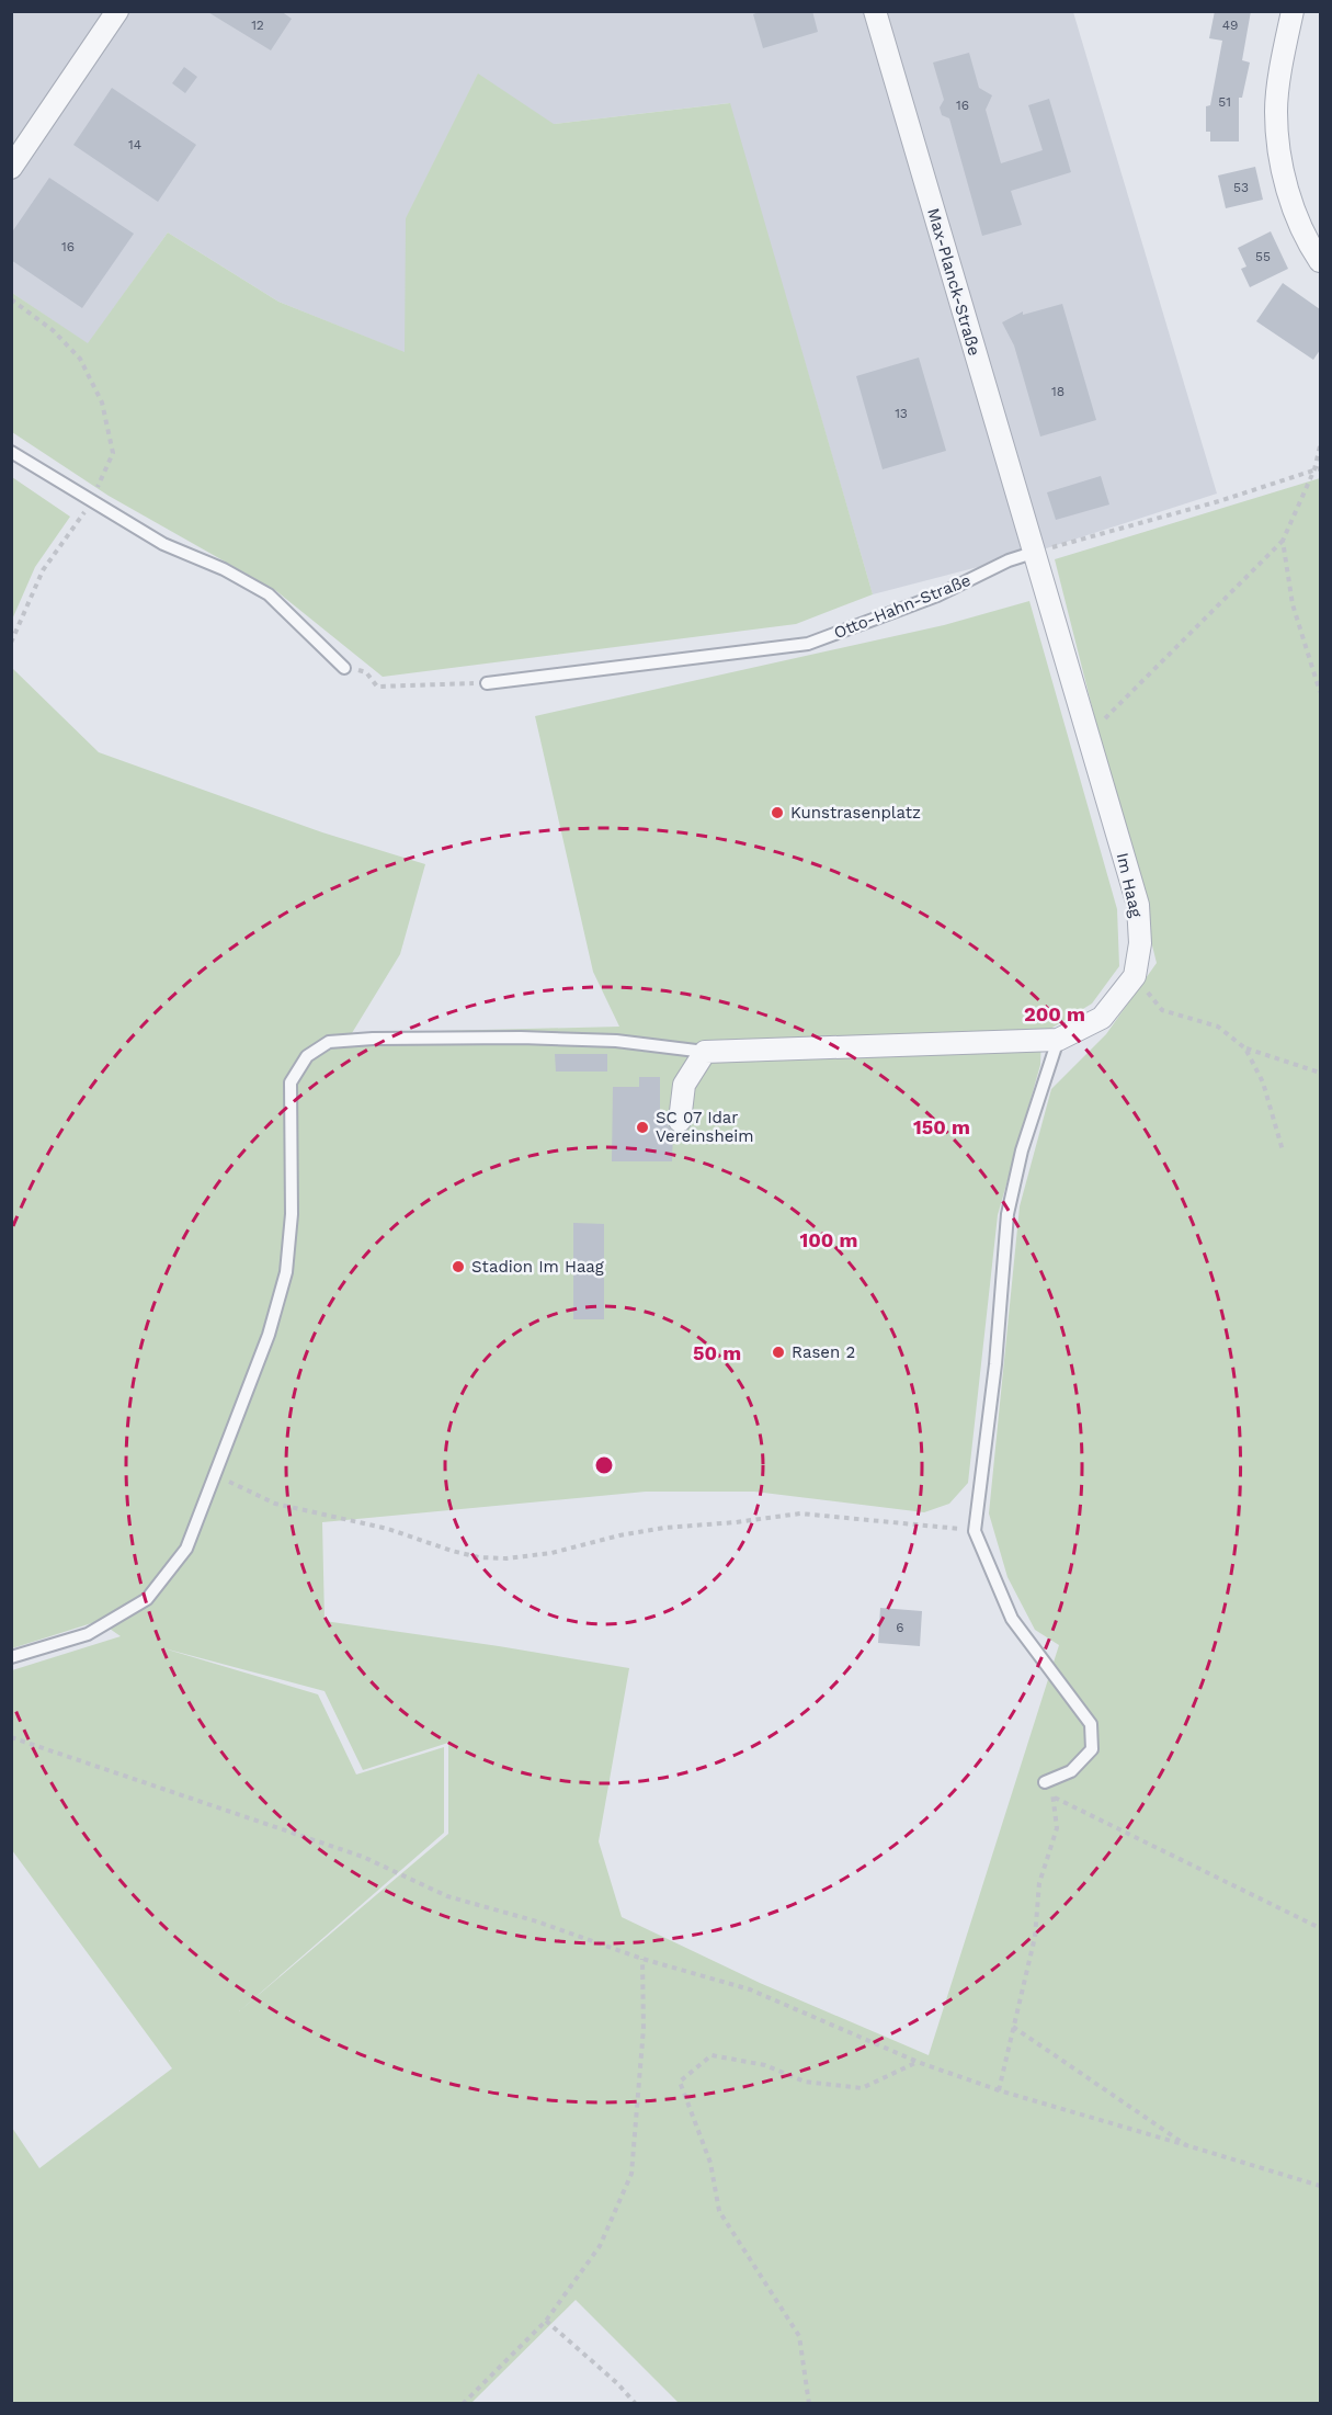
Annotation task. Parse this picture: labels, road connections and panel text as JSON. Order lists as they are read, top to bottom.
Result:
{
  "streets": {
    "street": ["Max-Planck-Straße", "Im Haag"],
    "lane": ["Otto-Hahn-Straße"]
  },
  "crossings": [
    ["Max-Planck-Straße", "Otto-Hahn-Straße"],
    ["Max-Planck-Straße", "Im Haag"],
    ["Otto-Hahn-Straße", "Im Haag"]
  ],
  "places": [
    "Kunstrasenplatz",
    "SC 07 Idar Vereinsheim",
    "Stadion Im Haag",
    "Rasen 2"
  ],
  "house_numbers": [
    "12",
    "49",
    "51",
    "16",
    "14",
    "53",
    "16",
    "55",
    "18",
    "13",
    "6"
  ],
  "rings": [
    "200 m",
    "150 m",
    "100 m",
    "50 m"
  ]
}
